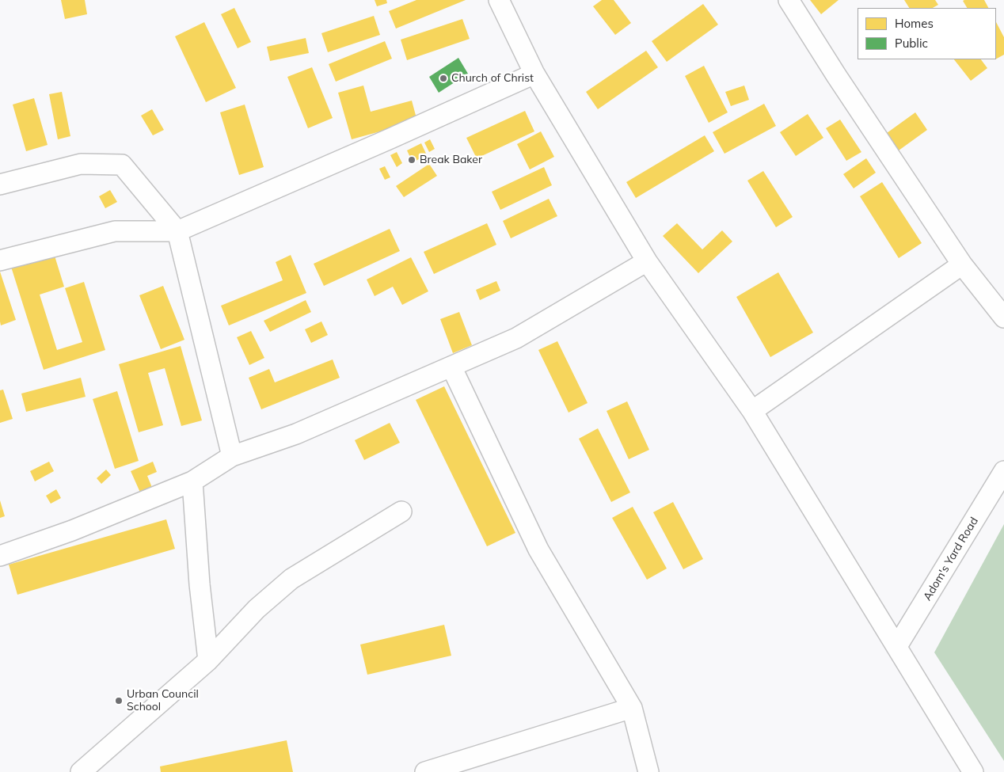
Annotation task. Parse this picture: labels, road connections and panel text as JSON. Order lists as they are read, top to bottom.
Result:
{
  "streets": {
    "street": ["Adom's Yard Road"]
  },
  "places": ["Church of Christ", "Break Baker", "Urban Council School"],
  "legend": ["Homes", "Public"]
}
